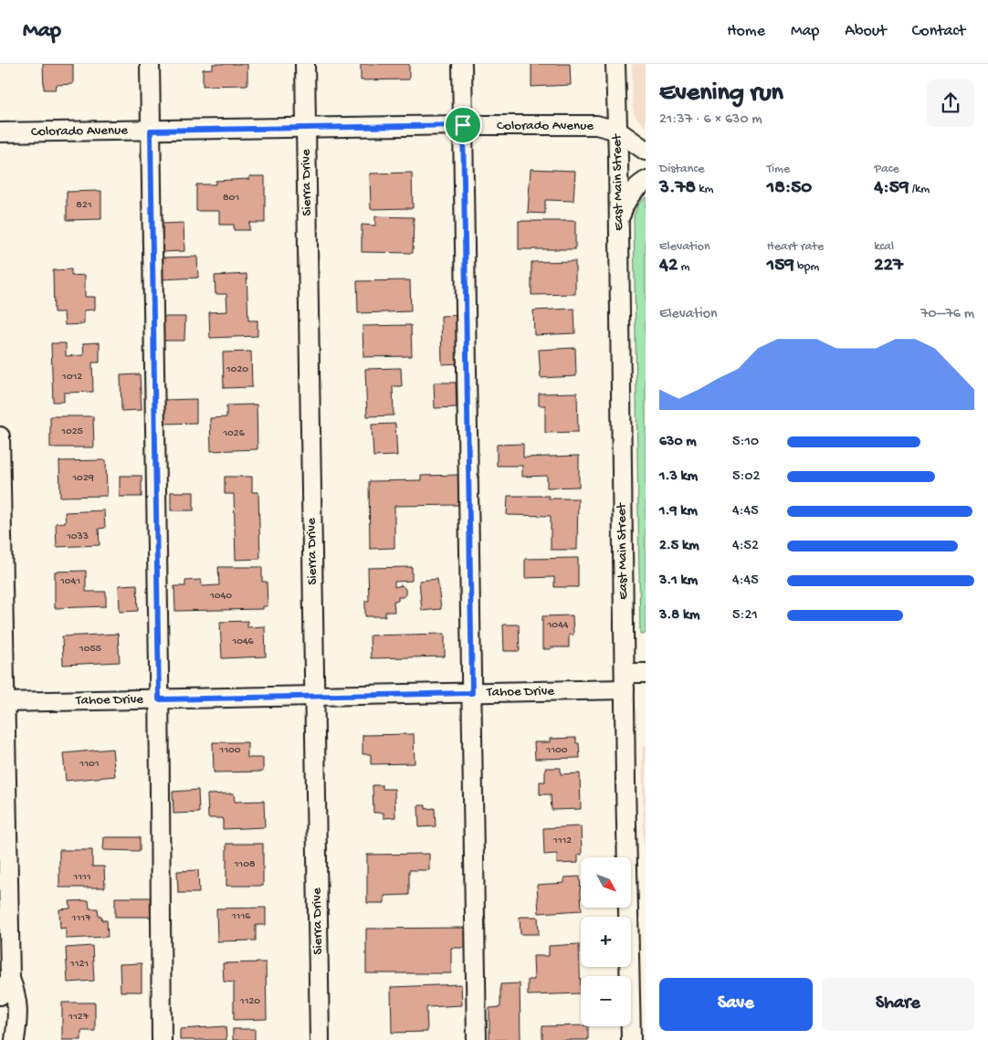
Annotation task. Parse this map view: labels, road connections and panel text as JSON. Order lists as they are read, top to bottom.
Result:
{
  "streets": {
    "street": [
      "Colorado Avenue",
      "Sierra Drive",
      "East Main Street",
      "Tahoe Drive"
    ]
  },
  "crossings": [
    ["Colorado Avenue", "Sierra Drive"],
    ["Colorado Avenue", "East Main Street"],
    ["Sierra Drive", "Tahoe Drive"],
    ["East Main Street", "Tahoe Drive"]
  ],
  "house_numbers": [
    "801",
    "821",
    "1020",
    "1012",
    "1025",
    "1026",
    "1029",
    "1033",
    "1041",
    "1040",
    "1044",
    "1046",
    "1055",
    "1100",
    "1100",
    "1101",
    "1112",
    "1108",
    "1111",
    "1116",
    "1117",
    "1121",
    "1120",
    "1127"
  ],
  "north": "bottom right",
  "page": {
    "header": "Map",
    "nav": [
      "Home",
      "Map",
      "About",
      "Contact"
    ],
    "heading": ["Evening run", "21:37 · 6 × 630 m"],
    "stats": [
      ["Distance", "3.78 km"],
      ["Time", "18:50"],
      ["Pace", "4:59 /km"],
      ["Elevation", "42 m"],
      ["Heart rate", "159 bpm"],
      ["kcal", "227"]
    ],
    "chart": ["Elevation", "70–76 m"],
    "list": [
      {
        "name": "630 m",
        "note": "5:10"
      },
      {
        "name": "1.3 km",
        "note": "5:02"
      },
      {
        "name": "1.9 km",
        "note": "4:45"
      },
      {
        "name": "2.5 km",
        "note": "4:52"
      },
      {
        "name": "3.1 km",
        "note": "4:45"
      },
      {
        "name": "3.8 km",
        "note": "5:21"
      }
    ],
    "map_buttons": ["+", "−"],
    "buttons": ["Save", "Share"]
  }
}
